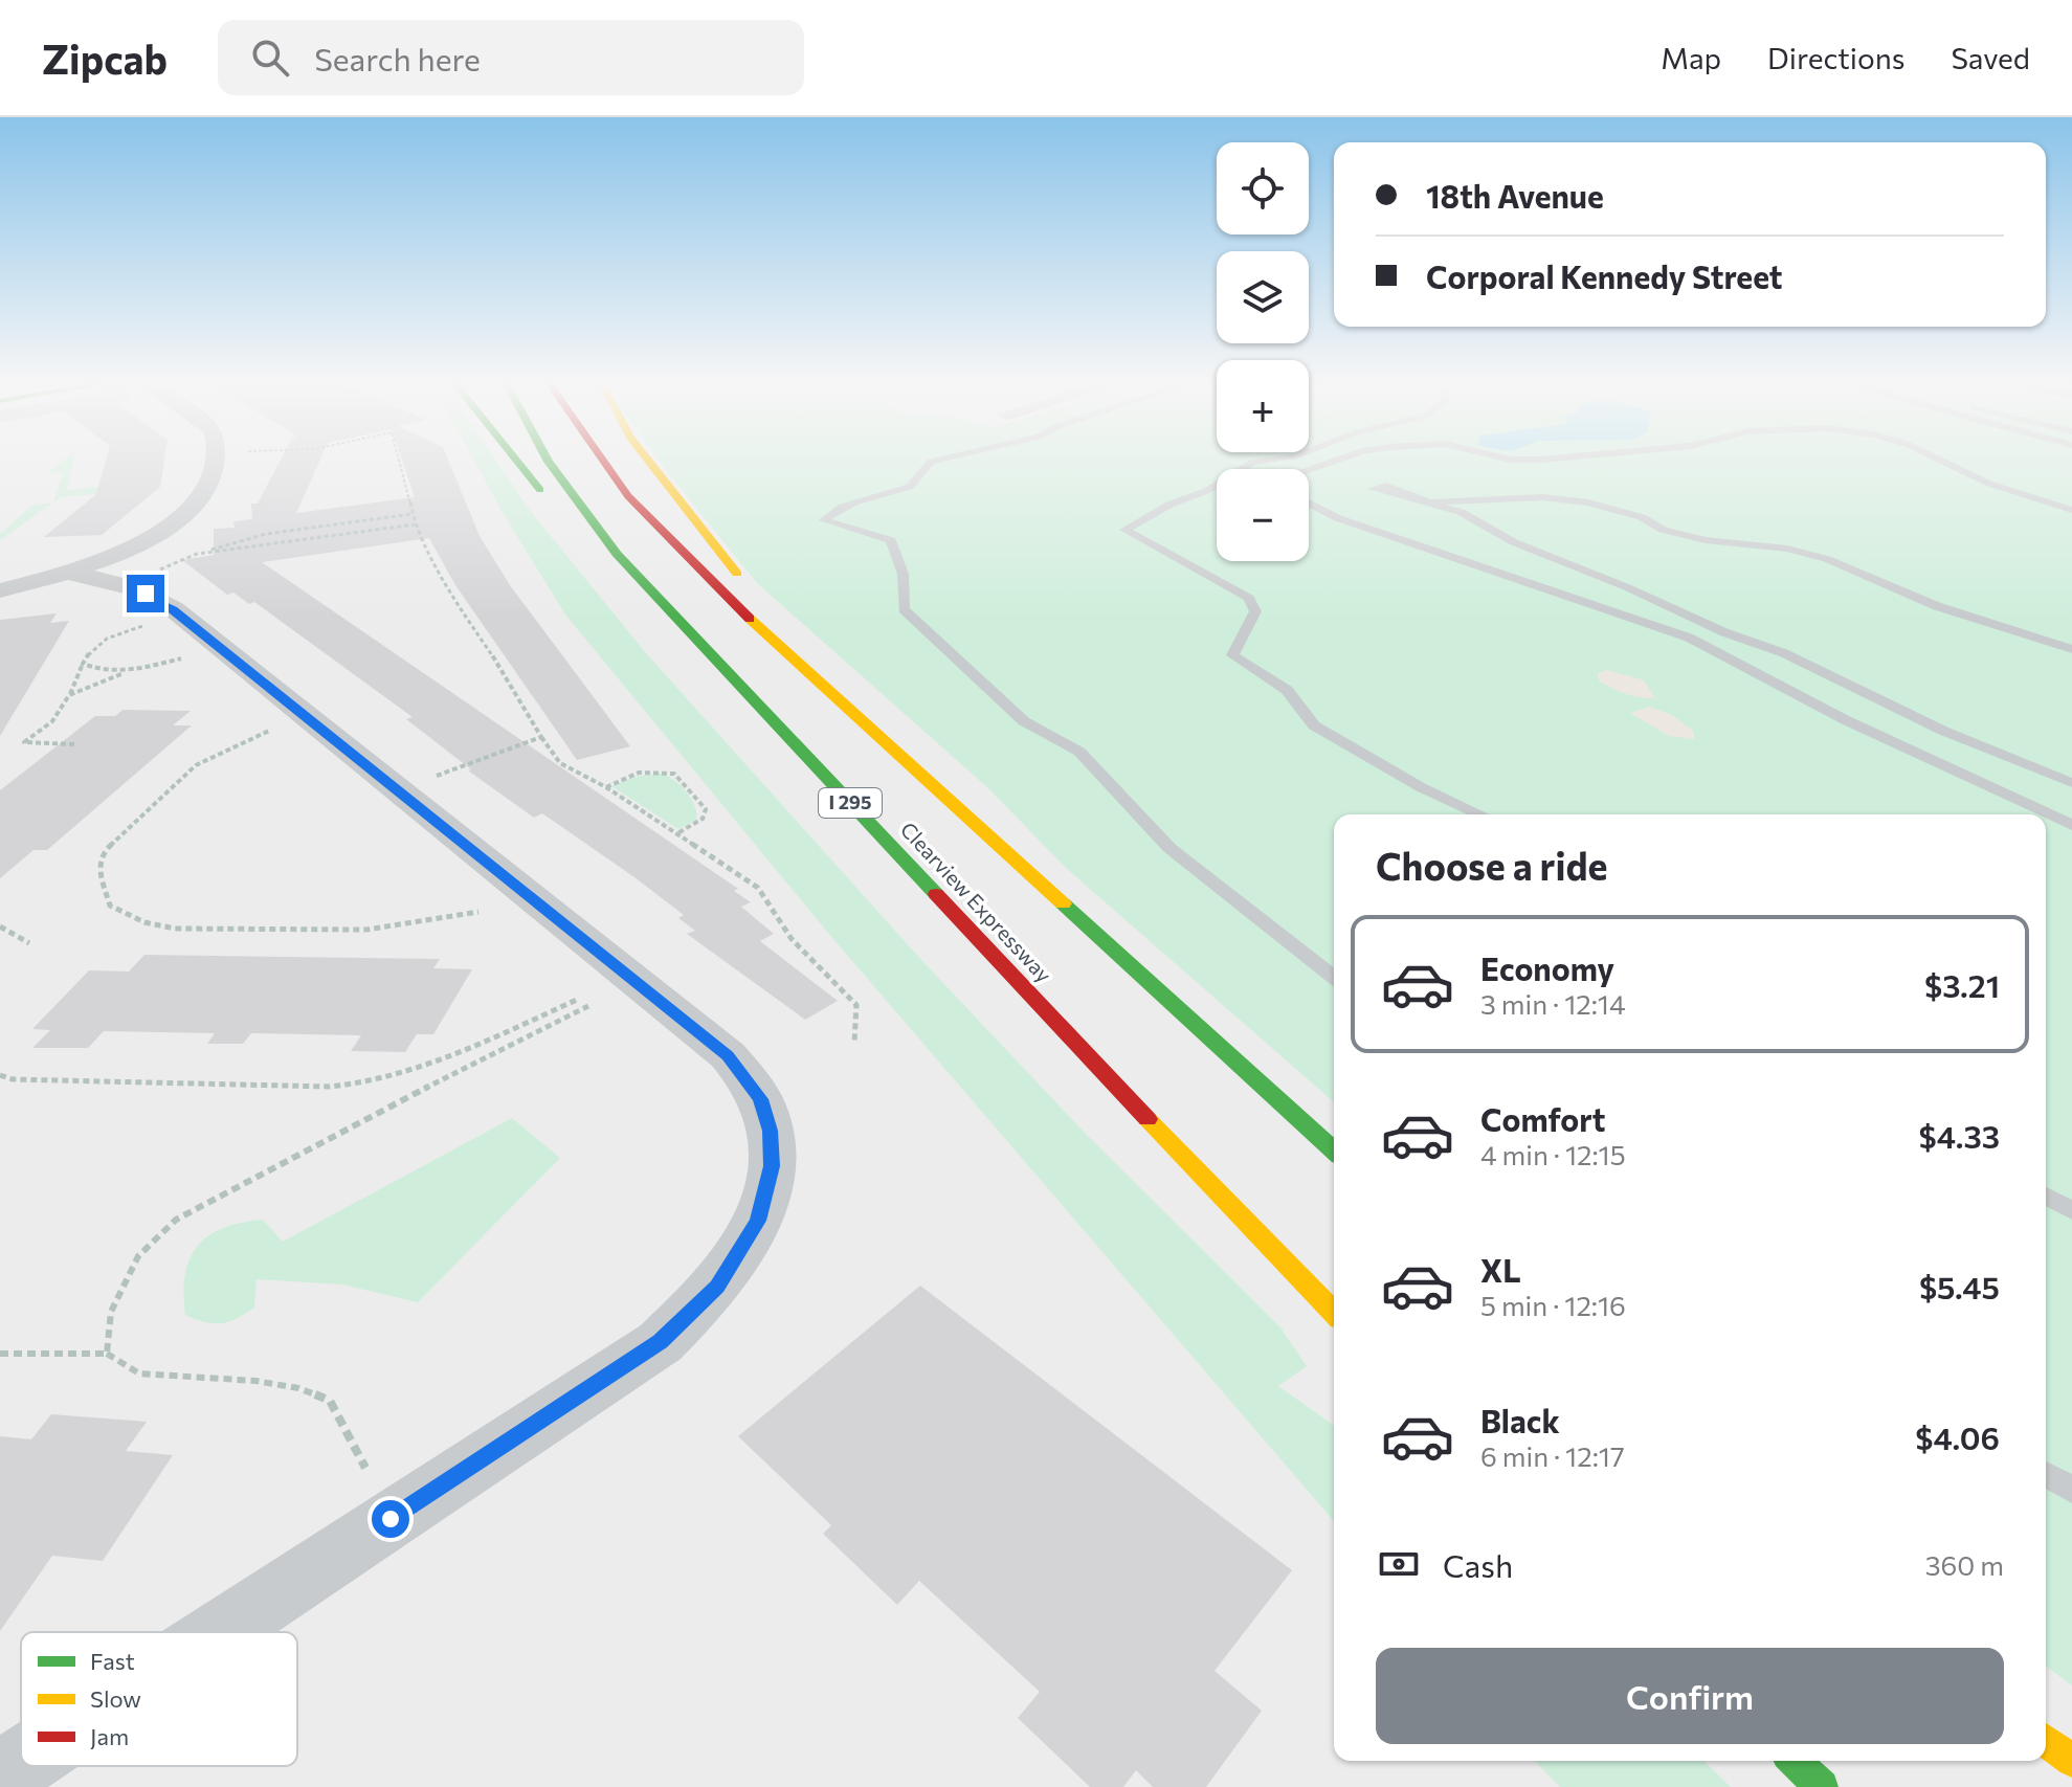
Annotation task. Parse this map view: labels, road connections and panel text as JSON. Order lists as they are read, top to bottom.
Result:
{
  "streets": {
    "main road": ["I 295", "Clearview Expressway"]
  },
  "legend": ["Fast", "Slow", "Jam"],
  "page": {
    "header": "Zipcab",
    "search": "Search here",
    "nav": ["Map", "Directions", "Saved"],
    "map_buttons": ["+", "−"],
    "banner": ["18th Avenue", "Corporal Kennedy Street"],
    "heading": "Choose a ride",
    "list": [
      {
        "name": "Economy",
        "note": "3 min · 12:14",
        "value": "$3.21"
      },
      {
        "name": "Comfort",
        "note": "4 min · 12:15",
        "value": "$4.33"
      },
      {
        "name": "XL",
        "note": "5 min · 12:16",
        "value": "$5.45"
      },
      {
        "name": "Black",
        "note": "6 min · 12:17",
        "value": "$4.06"
      }
    ],
    "pay": ["Cash", "360 m"],
    "buttons": "Confirm"
  }
}
